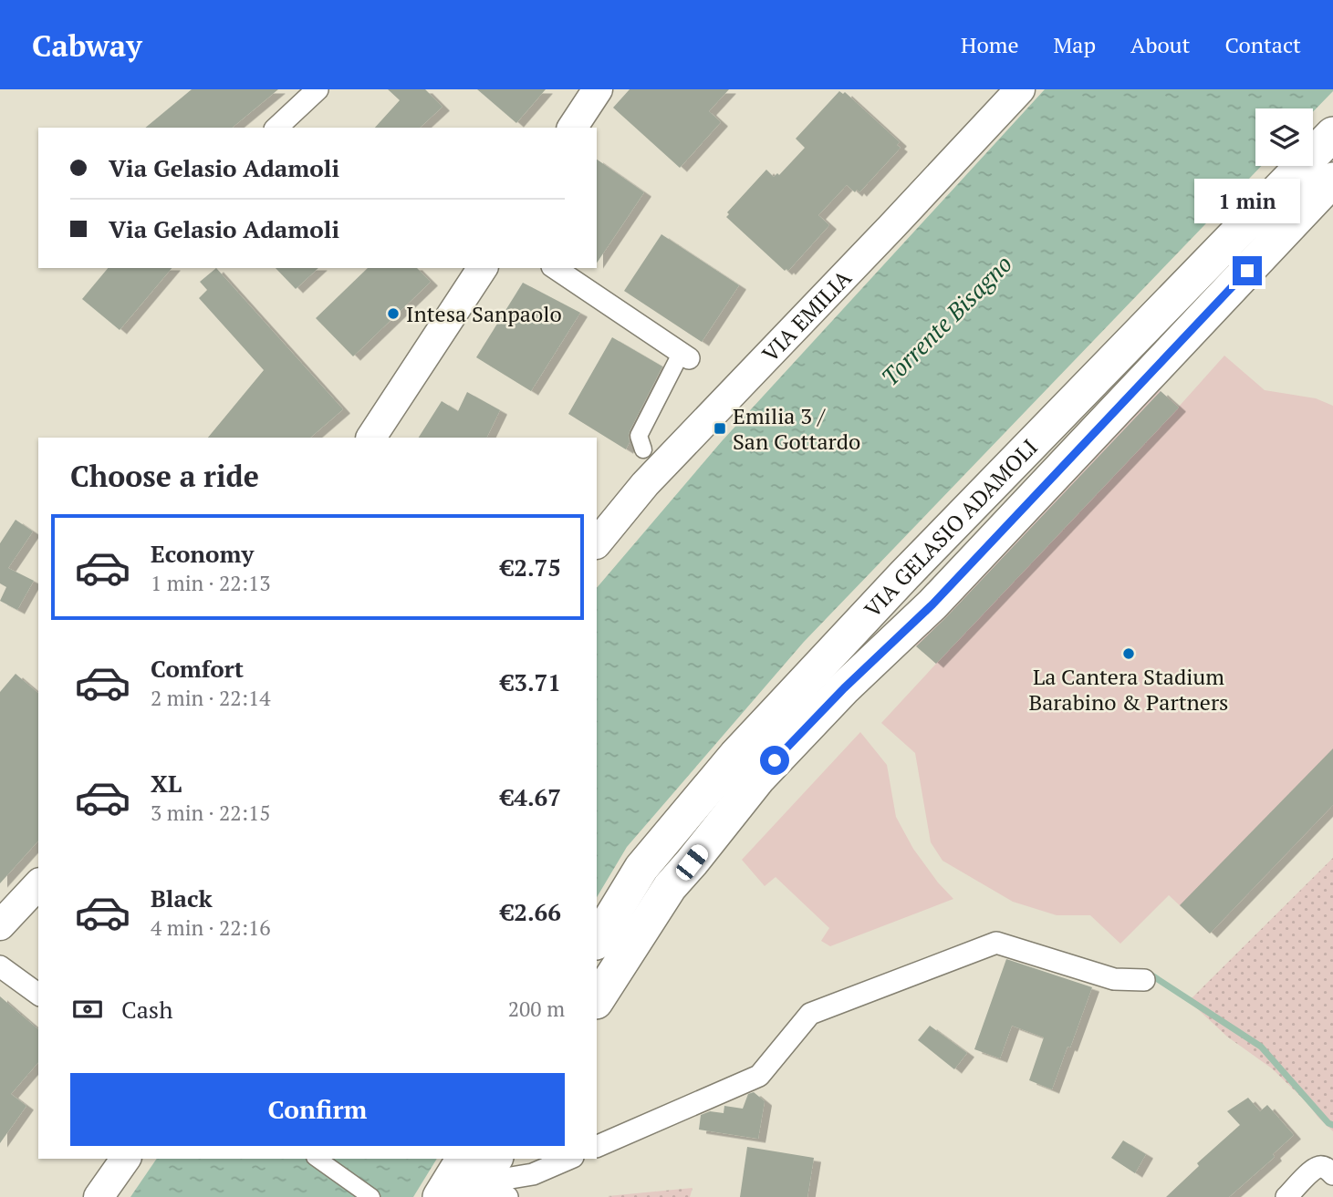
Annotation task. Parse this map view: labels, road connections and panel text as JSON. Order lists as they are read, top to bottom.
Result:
{
  "streets": {
    "main road": ["VIA EMILIA", "VIA GELASIO ADAMOLI"]
  },
  "water": ["Torrente Bisagno"],
  "places": {
    "other": ["Intesa Sanpaolo", "La Cantera Stadium Barabino & Partners"],
    "transit": ["Emilia 3 / San Gottardo"]
  },
  "page": {
    "header": "Cabway",
    "nav": [
      "Home",
      "Map",
      "About",
      "Contact"
    ],
    "banner": ["Via Gelasio Adamoli", "Via Gelasio Adamoli"],
    "bubble": "1 min",
    "heading": "Choose a ride",
    "list": [
      {
        "name": "Economy",
        "note": "1 min · 22:13",
        "value": "€2.75"
      },
      {
        "name": "Comfort",
        "note": "2 min · 22:14",
        "value": "€3.71"
      },
      {
        "name": "XL",
        "note": "3 min · 22:15",
        "value": "€4.67"
      },
      {
        "name": "Black",
        "note": "4 min · 22:16",
        "value": "€2.66"
      }
    ],
    "pay": ["Cash", "200 m"],
    "buttons": "Confirm"
  }
}
